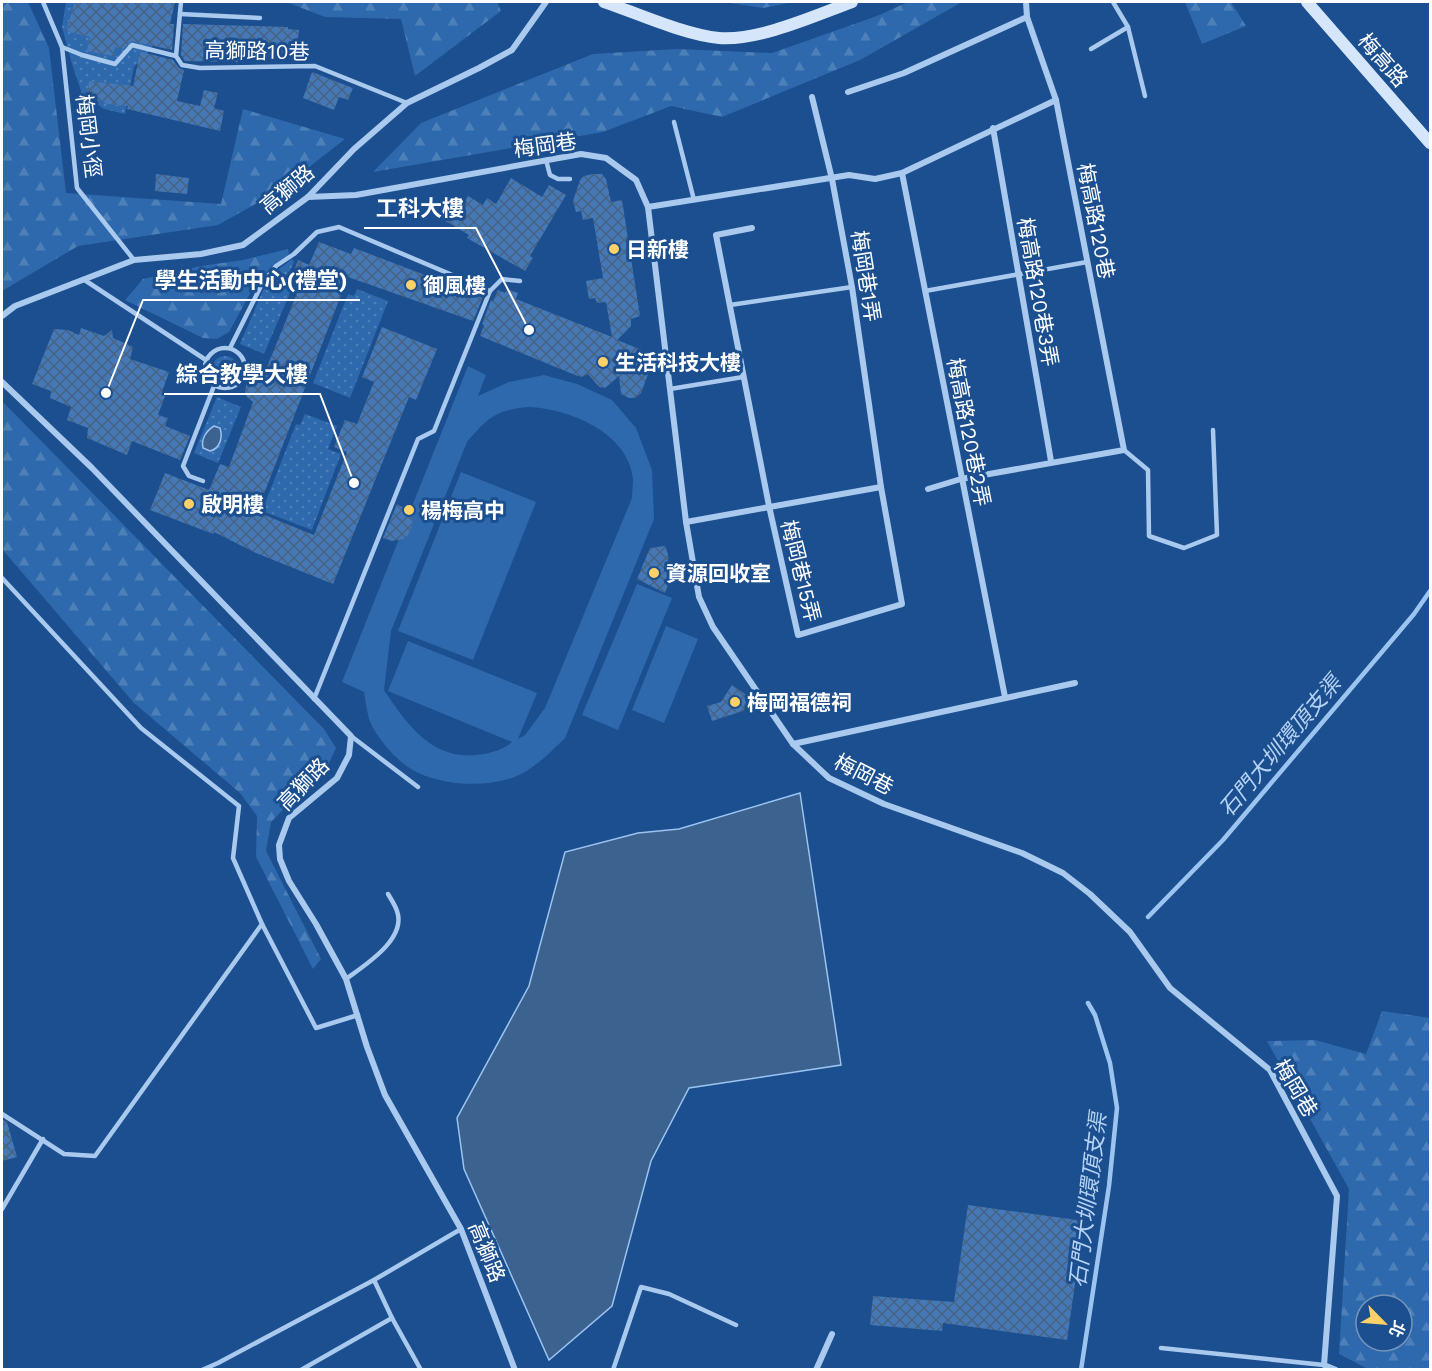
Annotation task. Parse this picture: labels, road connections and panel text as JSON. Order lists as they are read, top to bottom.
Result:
{
  "streets": {
    "street": [
      "梅高路",
      "梅岡巷",
      "高獅路",
      "梅高路120巷",
      "梅岡巷1弄",
      "梅高路120巷3弄",
      "梅高路120巷2弄",
      "梅岡巷15弄"
    ],
    "lane": ["高獅路10巷", "梅岡小徑"]
  },
  "crossings": [
    ["高獅路10巷", "梅岡小徑"],
    ["高獅路10巷", "高獅路"],
    ["梅岡小徑", "高獅路"],
    ["梅岡巷", "高獅路"],
    ["梅岡巷", "梅岡巷15弄"],
    ["梅岡巷1弄", "梅岡巷15弄"]
  ],
  "water": ["石門大圳環頂支渠"],
  "places": [
    "日新樓",
    "御風樓",
    "工科大樓",
    "生活科技大樓",
    "學生活動中心(禮堂)",
    "綜合教學大樓",
    "啟明樓",
    "楊梅高中",
    "資源回收室",
    "梅岡福德祠"
  ],
  "north": "bottom right"
}
